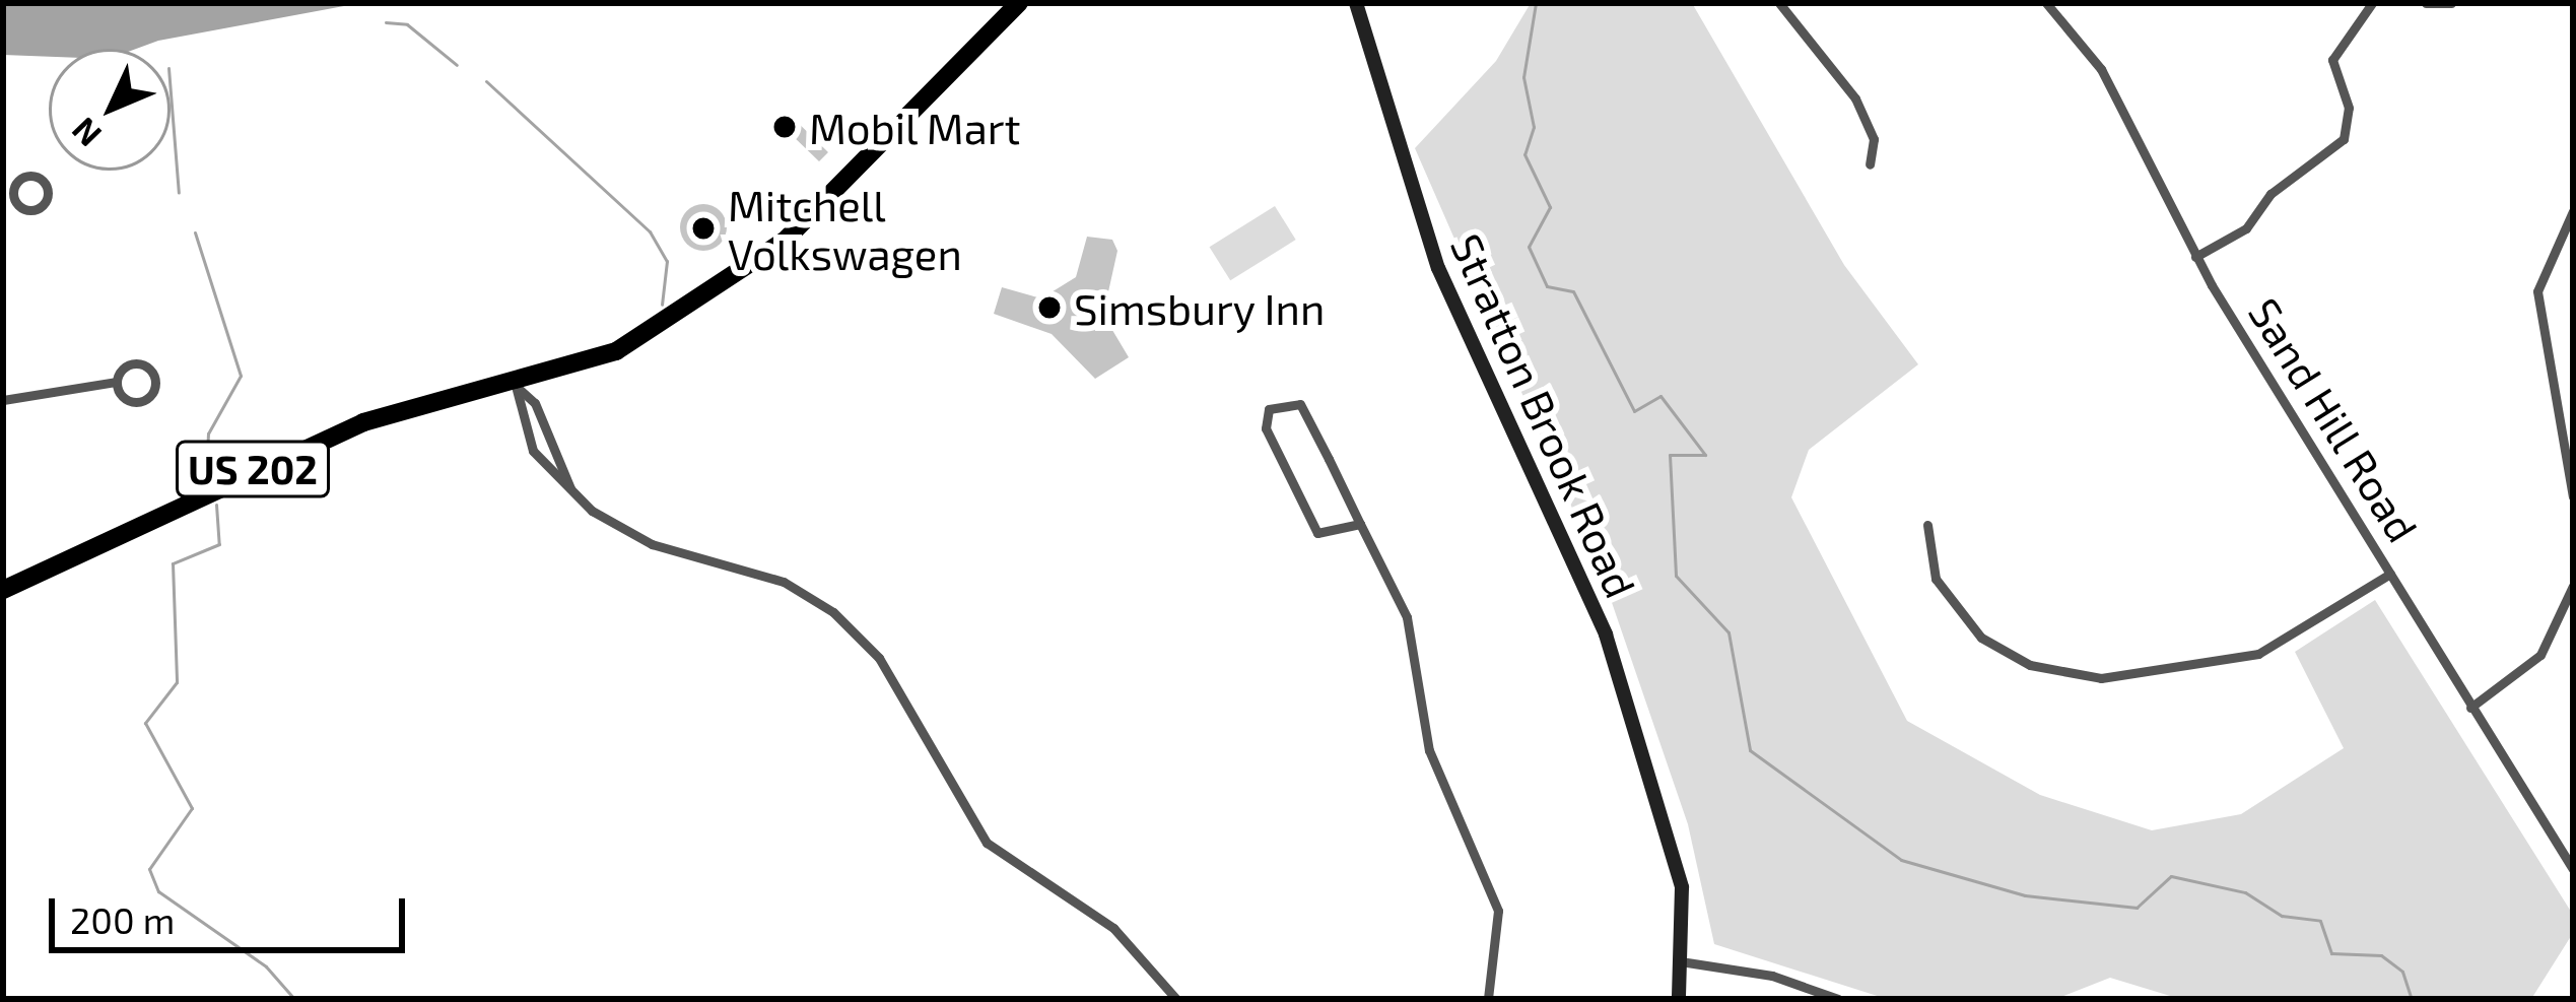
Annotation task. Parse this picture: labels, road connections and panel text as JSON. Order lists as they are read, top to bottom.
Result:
{
  "streets": {
    "highway": ["US 202"],
    "street": ["Stratton Brook Road", "Sand Hill Road"]
  },
  "places": ["Mobil Mart", "Mitchell Volkswagen", "Simsbury Inn"],
  "scale_bar": "200 m",
  "north": "bottom left"
}
